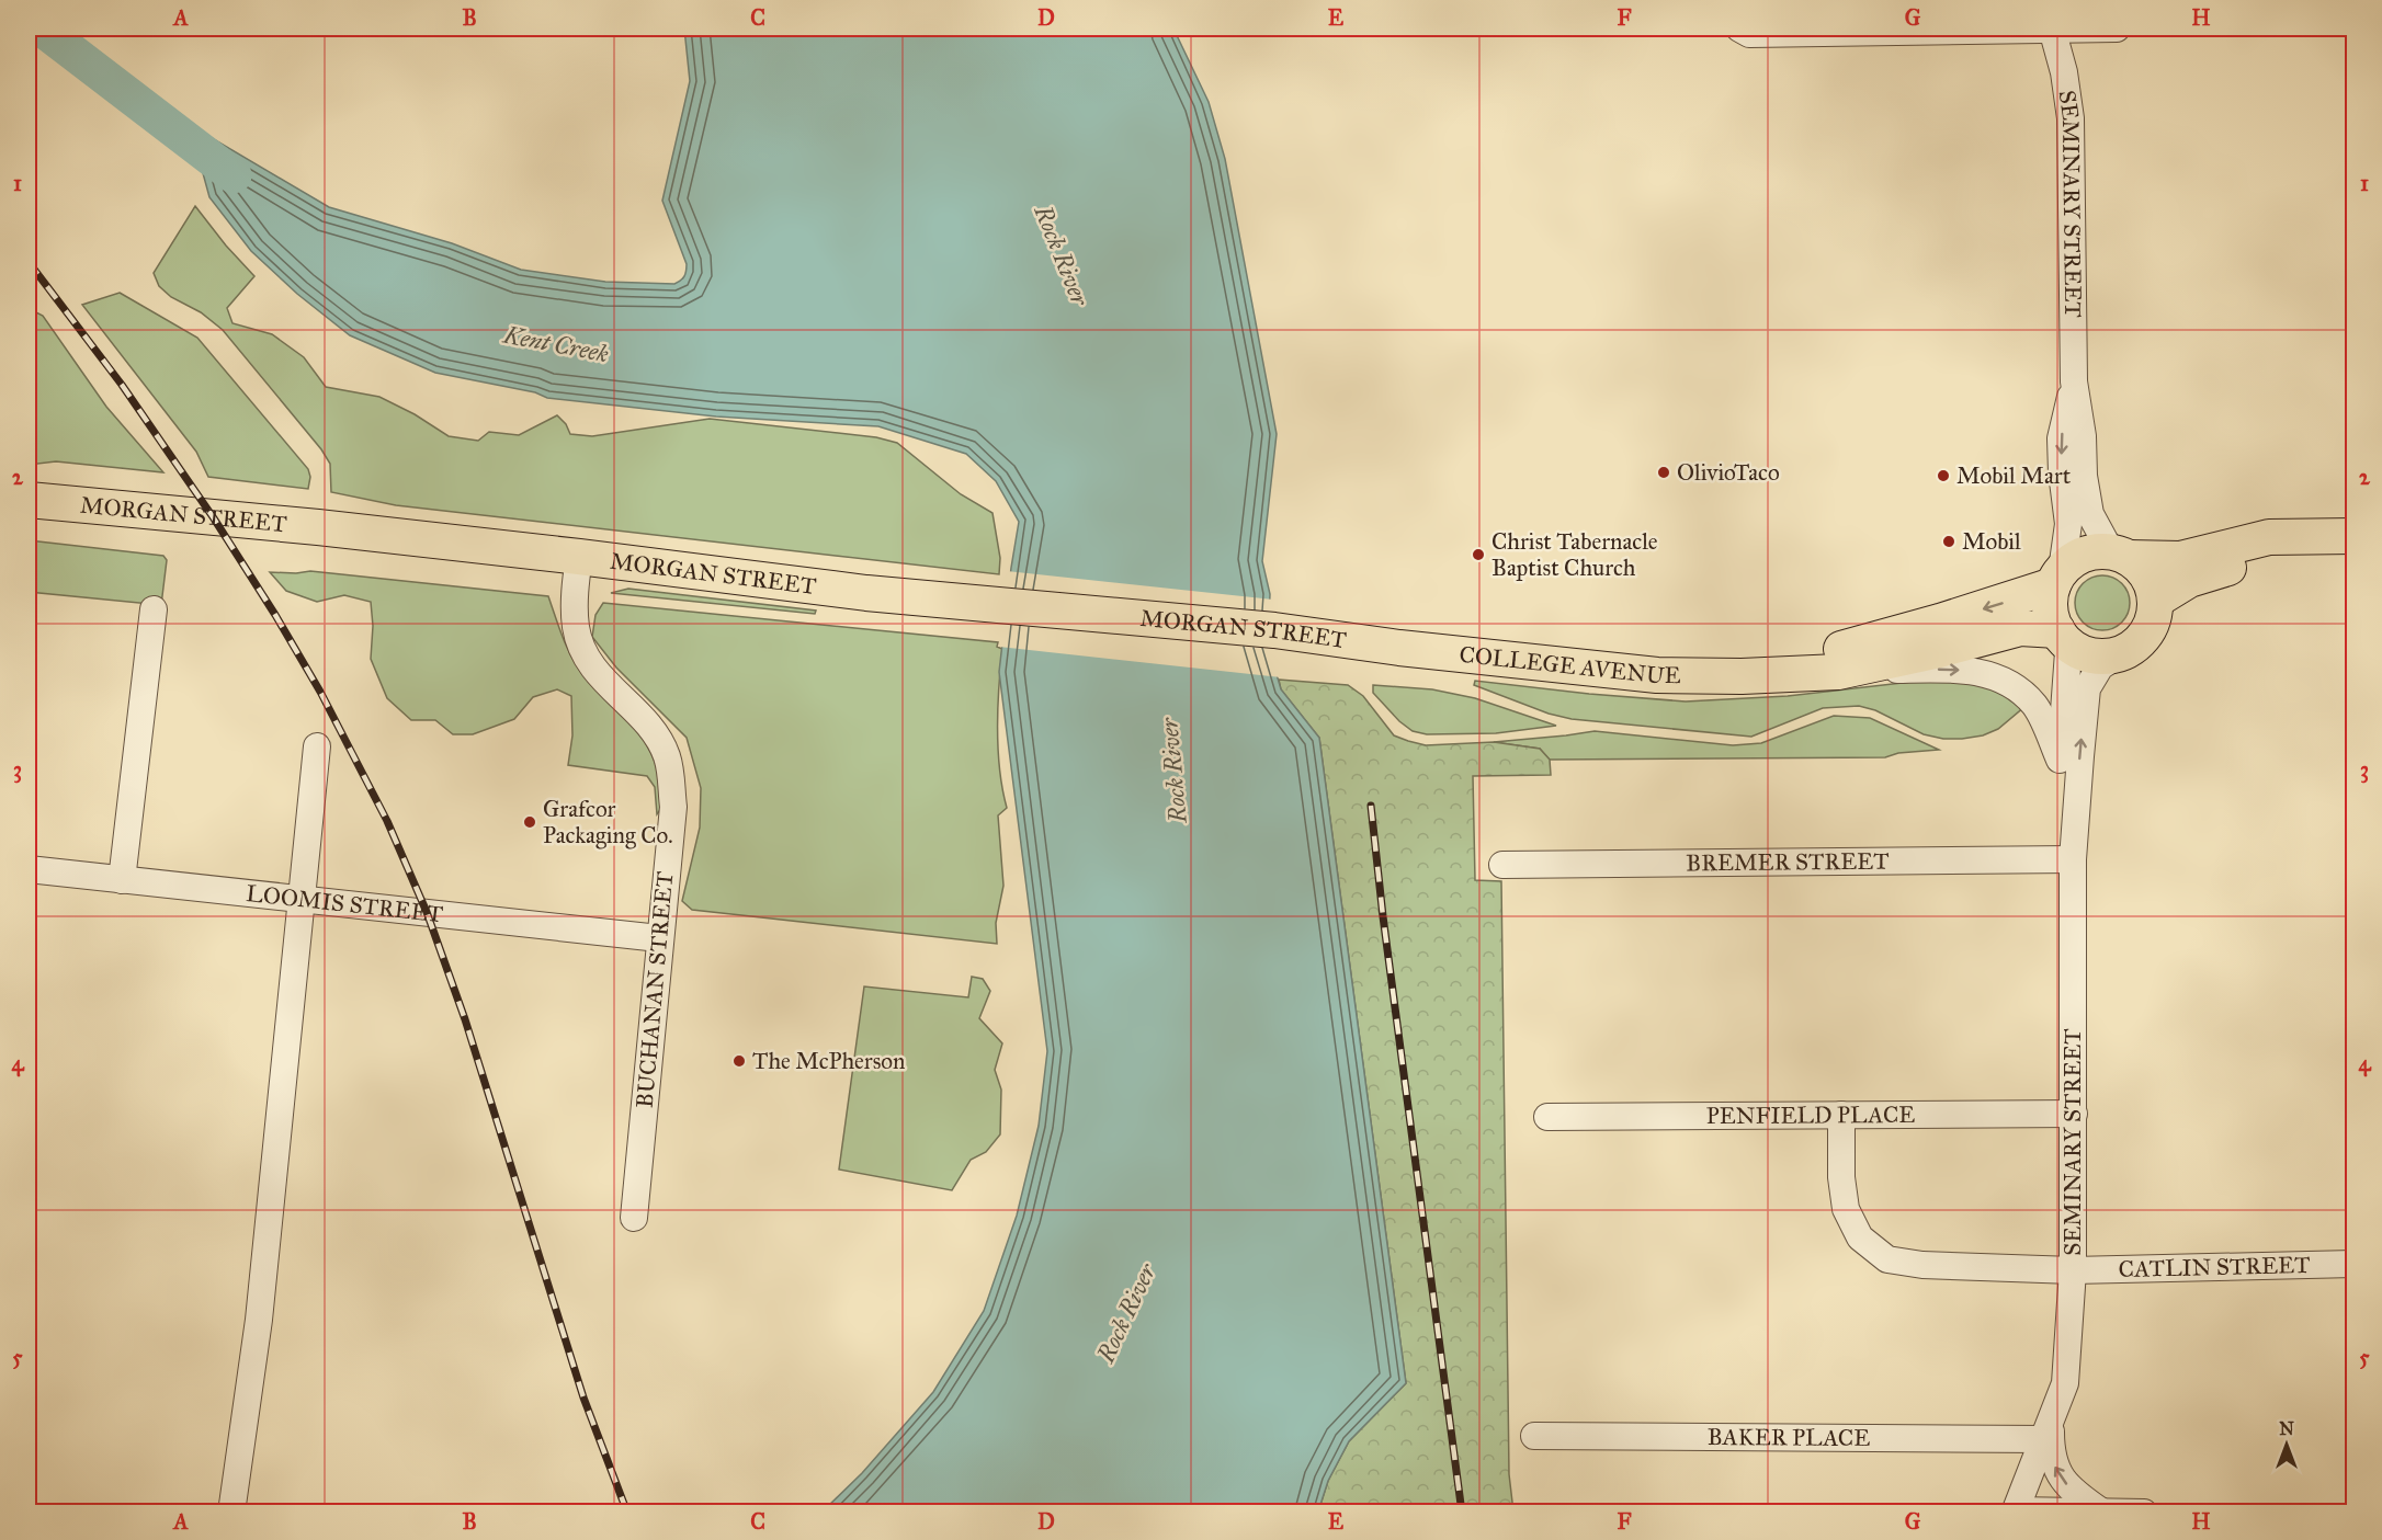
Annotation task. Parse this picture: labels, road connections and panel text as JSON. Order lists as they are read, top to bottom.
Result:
{
  "streets": {
    "main road": ["MORGAN STREET", "COLLEGE AVENUE"],
    "street": [
      "SEMINARY STREET",
      "BREMER STREET",
      "LOOMIS STREET",
      "BUCHANAN STREET",
      "PENFIELD PLACE",
      "CATLIN STREET",
      "BAKER PLACE"
    ]
  },
  "crossings": [
    ["SEMINARY STREET", "COLLEGE AVENUE"],
    ["SEMINARY STREET", "BREMER STREET"],
    ["SEMINARY STREET", "PENFIELD PLACE"],
    ["SEMINARY STREET", "CATLIN STREET"],
    ["SEMINARY STREET", "BAKER PLACE"],
    ["MORGAN STREET", "COLLEGE AVENUE"],
    ["MORGAN STREET", "BUCHANAN STREET"],
    ["LOOMIS STREET", "BUCHANAN STREET"],
    ["PENFIELD PLACE", "CATLIN STREET"]
  ],
  "water": ["Rock River", "Kent Creek"],
  "places": [
    "OlivioTaco",
    "Mobil Mart",
    "Mobil",
    "Christ Tabernacle Baptist Church",
    "Grafcor Packaging Co.",
    "The McPherson"
  ],
  "north": "top",
  "grid": {
    "columns": [
      "A",
      "B",
      "C",
      "D",
      "E",
      "F",
      "G",
      "H"
    ],
    "rows": [
      "1",
      "2",
      "3",
      "4",
      "5"
    ]
  }
}
